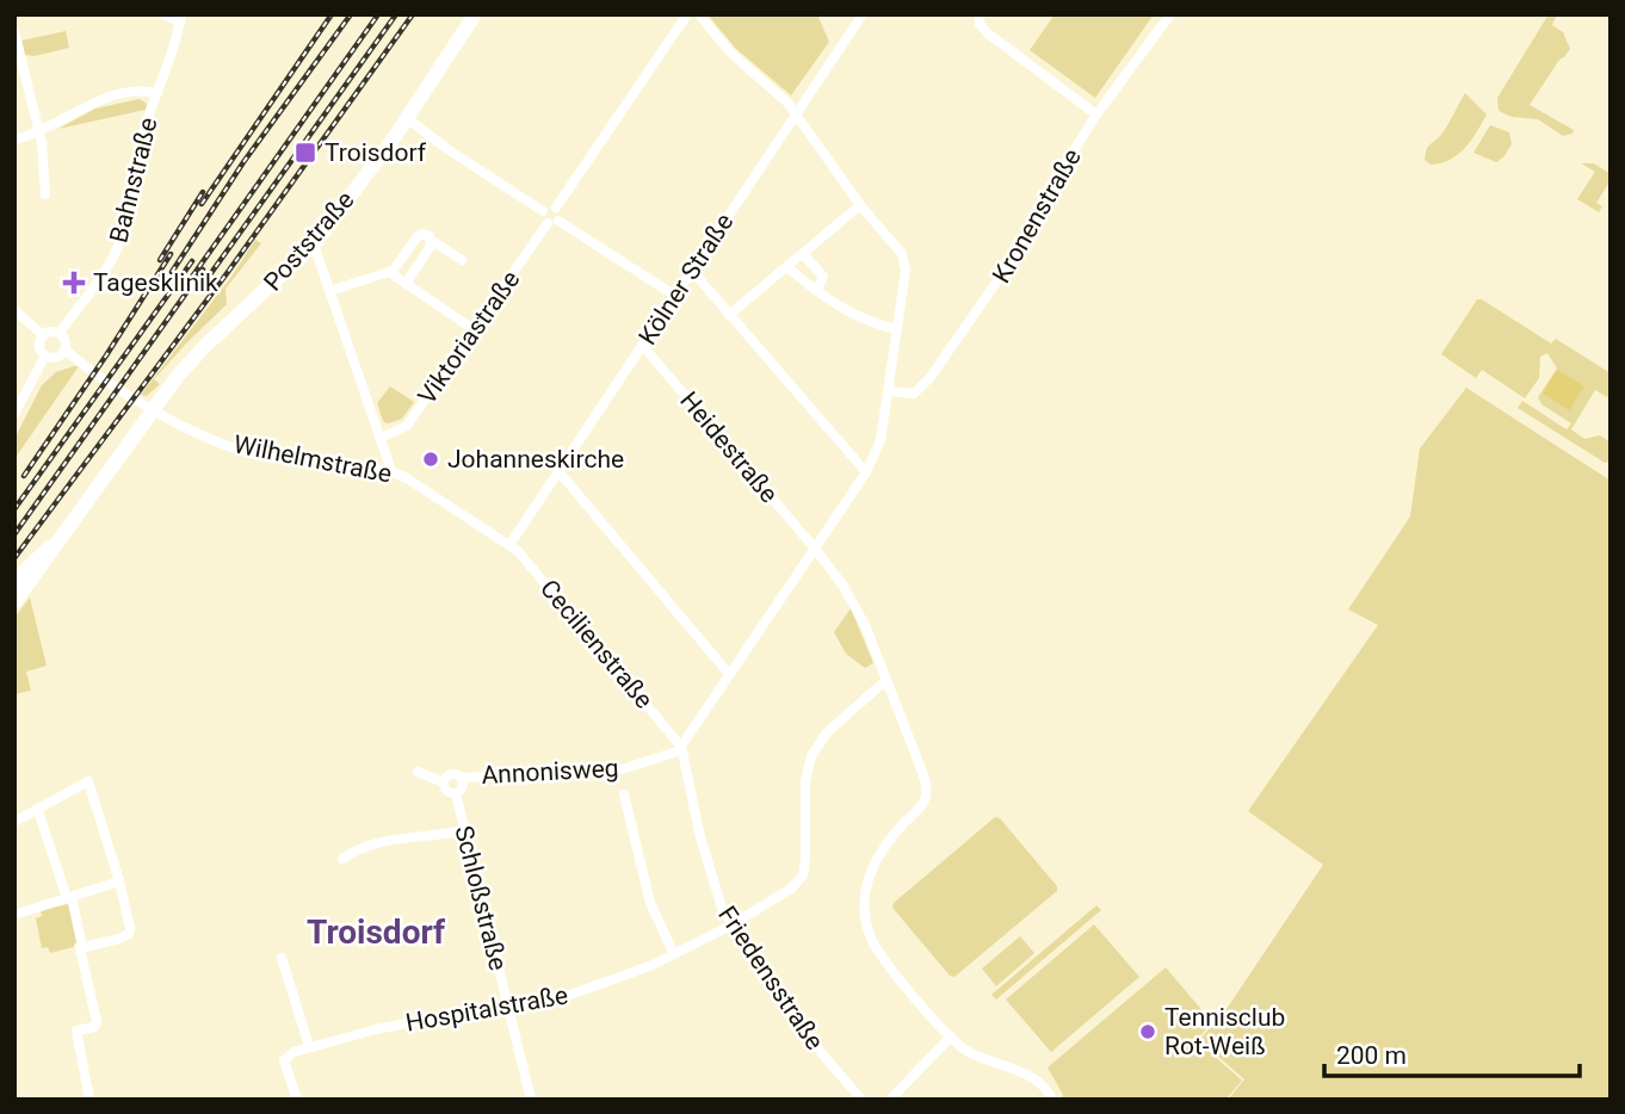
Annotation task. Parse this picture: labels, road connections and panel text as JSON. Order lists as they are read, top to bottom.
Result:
{
  "streets": {
    "main road": ["Poststraße"],
    "street": [
      "Bahnstraße",
      "Kronenstraße",
      "Kölner Straße",
      "Viktoriastraße",
      "Heidestraße",
      "Wilhelmstraße",
      "Cecilienstraße",
      "Annonisweg",
      "Schloßstraße",
      "Friedensstraße",
      "Hospitalstraße"
    ]
  },
  "crossings": [
    ["Bahnstraße", "Wilhelmstraße"],
    ["Poststraße", "Wilhelmstraße"],
    ["Kölner Straße", "Heidestraße"],
    ["Kölner Straße", "Wilhelmstraße"],
    ["Kölner Straße", "Cecilienstraße"],
    ["Heidestraße", "Hospitalstraße"],
    ["Wilhelmstraße", "Cecilienstraße"],
    ["Cecilienstraße", "Annonisweg"],
    ["Cecilienstraße", "Friedensstraße"],
    ["Annonisweg", "Schloßstraße"],
    ["Annonisweg", "Friedensstraße"],
    ["Schloßstraße", "Hospitalstraße"],
    ["Friedensstraße", "Hospitalstraße"]
  ],
  "districts": ["Troisdorf"],
  "places": {
    "transit": ["Troisdorf"],
    "health": ["Tagesklinik"],
    "other": ["Johanneskirche", "Tennisclub Rot-Weiß"]
  },
  "scale_bar": "200 m"
}
